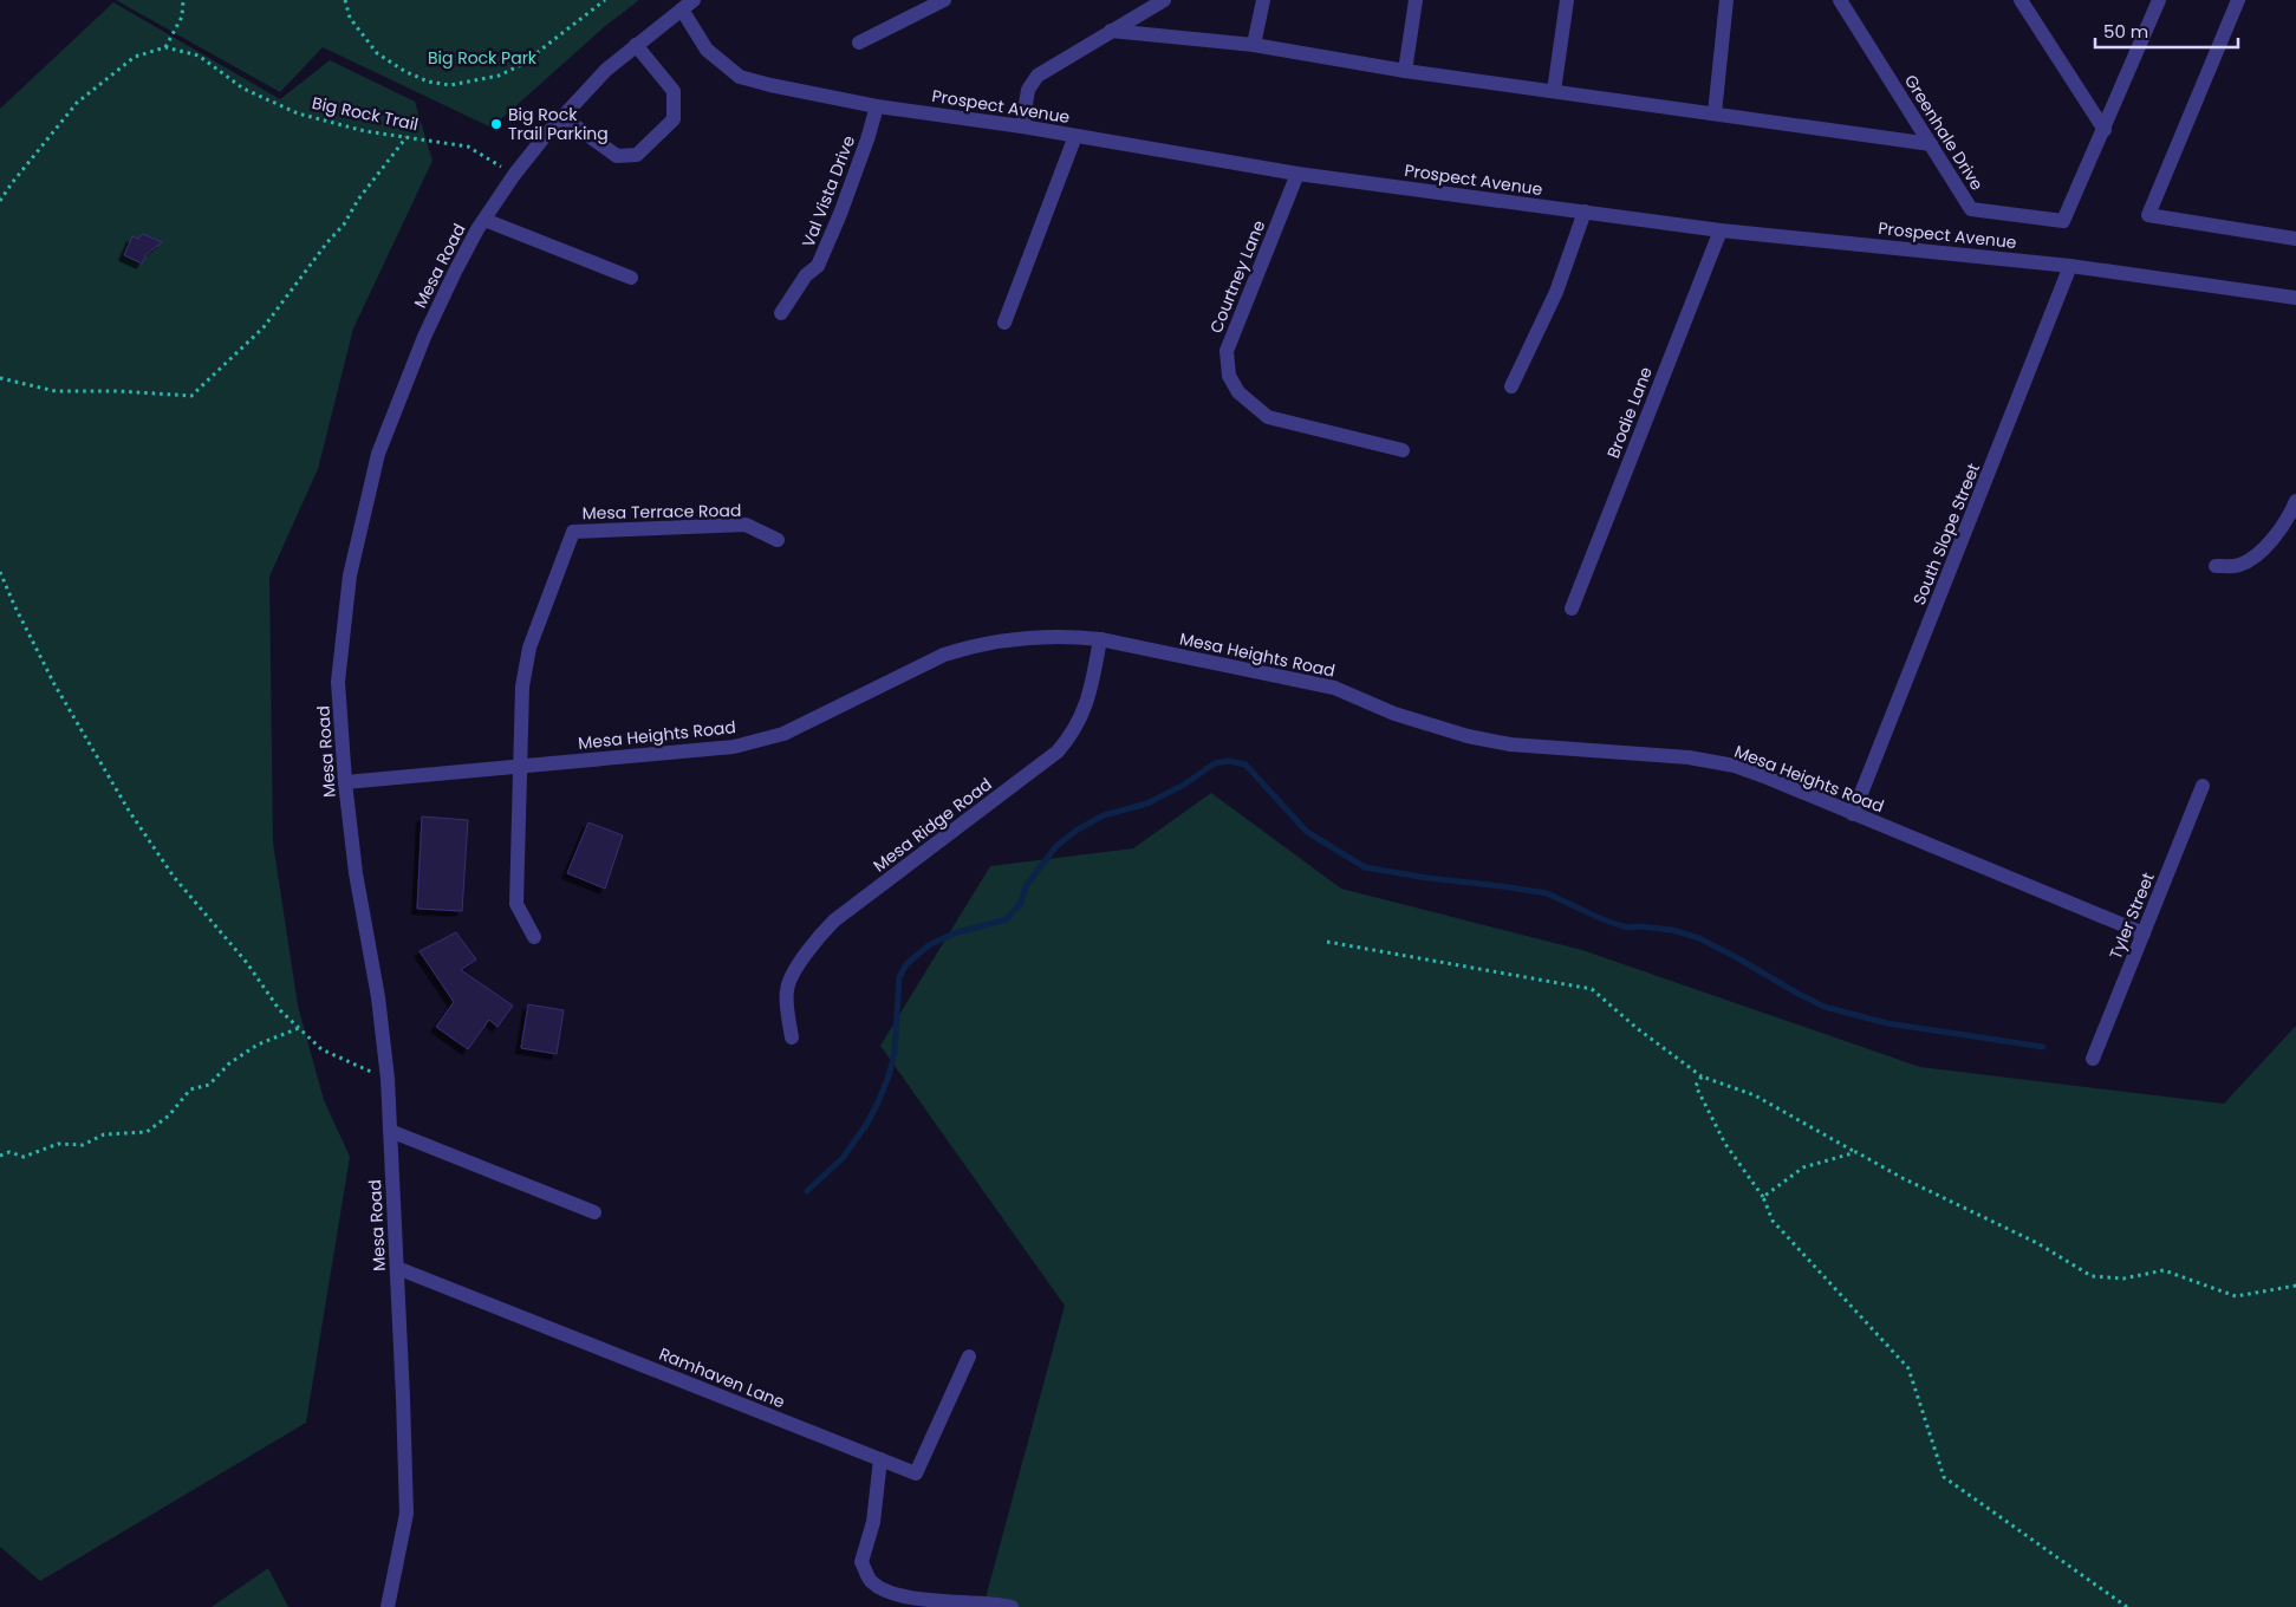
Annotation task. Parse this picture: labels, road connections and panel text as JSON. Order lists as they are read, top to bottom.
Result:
{
  "streets": {
    "street": [
      "Prospect Avenue",
      "Greenhale Drive",
      "Val Vista Drive",
      "Mesa Road",
      "Courtney Lane",
      "Brodie Lane",
      "Mesa Terrace Road",
      "South Slope Street",
      "Mesa Heights Road",
      "Mesa Ridge Road",
      "Tyler Street",
      "Ramhaven Lane"
    ],
    "path": ["Big Rock Trail"]
  },
  "crossings": [
    ["Prospect Avenue", "Val Vista Drive"],
    ["Prospect Avenue", "Mesa Road"],
    ["Prospect Avenue", "Courtney Lane"],
    ["Prospect Avenue", "Brodie Lane"],
    ["Prospect Avenue", "South Slope Street"],
    ["Big Rock Trail", "Mesa Road"],
    ["Mesa Road", "Mesa Heights Road"],
    ["Mesa Road", "Ramhaven Lane"],
    ["Mesa Terrace Road", "Mesa Heights Road"],
    ["South Slope Street", "Mesa Heights Road"],
    ["Mesa Heights Road", "Mesa Ridge Road"],
    ["Mesa Heights Road", "Tyler Street"]
  ],
  "parks": ["Big Rock Park"],
  "places": ["Big Rock Trail Parking"],
  "scale_bar": "50 m"
}
